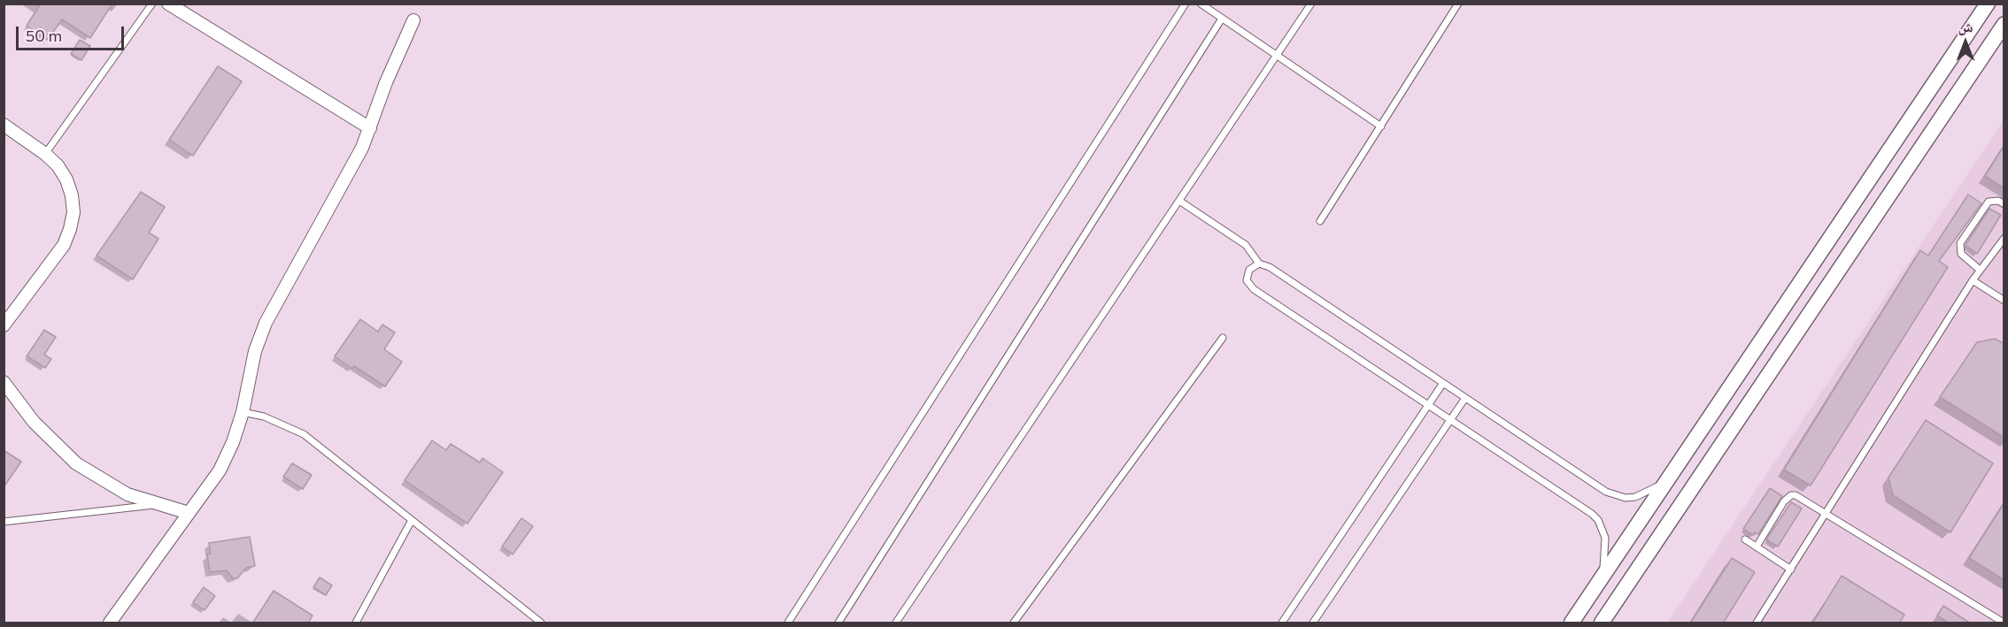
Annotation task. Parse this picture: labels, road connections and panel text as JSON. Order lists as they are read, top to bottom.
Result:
{
  "scale_bar": "50 m",
  "north": "top"
}
